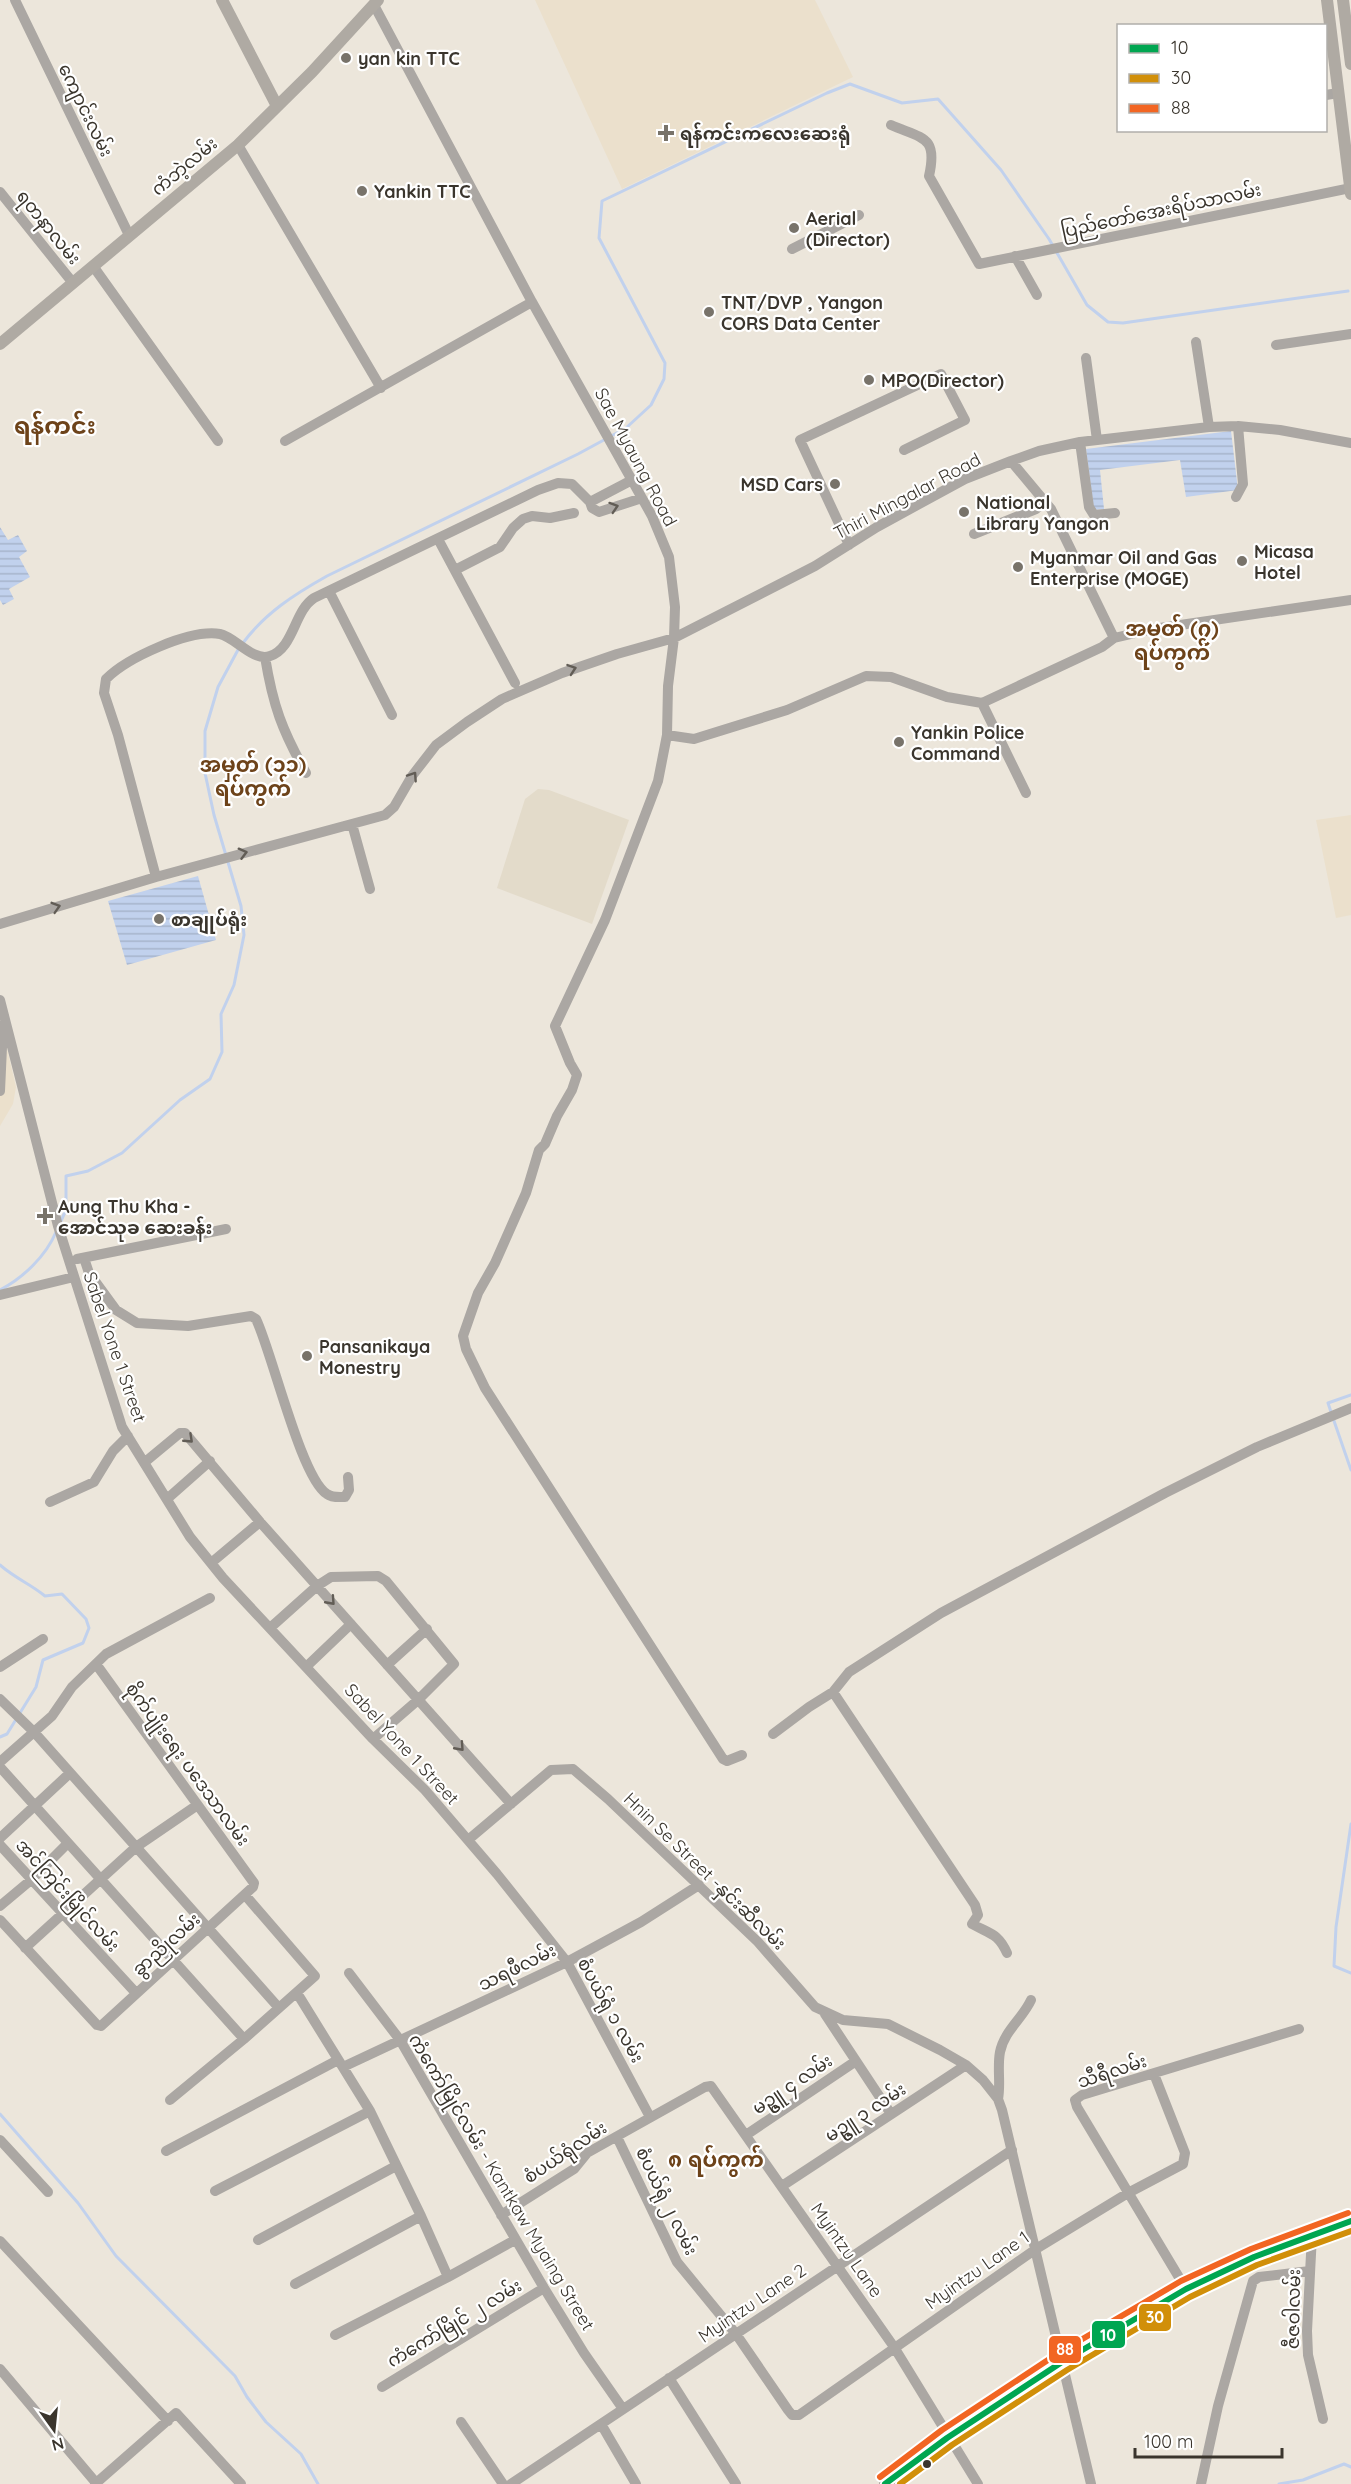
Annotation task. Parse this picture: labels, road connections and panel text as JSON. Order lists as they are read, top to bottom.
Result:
{
  "streets": {
    "main road": ["ကံဘဲ့လမ်း"],
    "street": [
      "ကျောင်းလမ်း",
      "ပြည်တော်အေးရိပ်သာလမ်း",
      "ရတနာလမ်း",
      "Sae Myaung Road",
      "Thiri Mingalar Road",
      "Sabel Yone 1 Street",
      "စိုက်ပျိုးရေး ပဒေသာလမ်း",
      "Hnin Se Street -နှင်းဆီလမ်း",
      "အင်ကြင်းမြိုင်လမ်း",
      "ခွာညိုလမ်း",
      "သရဖီလမ်း",
      "စံပယ်ရုံ ၁ လမ်း",
      "သီရီလမ်း",
      "မဥ္ဇူ ၄ လမ်း",
      "မဥ္ဇူ ၃ လမ်း",
      "စံပယ်ရုံလမ်း",
      "ကံကော်မြိုင်လမ်း - Kantkaw Myaing Street",
      "စံပယ်ရုံ ၂ လမ်း",
      "Myintzu Lane",
      "Myintzu Lane 1",
      "Myintzu Lane 2",
      "ဇီဇဝါလမ်း",
      "ကံကော်မြိုင် ၂ လမ်း"
    ]
  },
  "crossings": [
    ["ကျောင်းလမ်း", "ကံဘဲ့လမ်း"],
    ["ကံဘဲ့လမ်း", "ရတနာလမ်း"],
    ["ကံဘဲ့လမ်း", "Sae Myaung Road"],
    ["Sae Myaung Road", "Thiri Mingalar Road"],
    ["Sabel Yone 1 Street", "Hnin Se Street -နှင်းဆီလမ်း"],
    ["Sabel Yone 1 Street", "စံပယ်ရုံ ၁ လမ်း"],
    ["စိုက်ပျိုးရေး ပဒေသာလမ်း", "ခွာညိုလမ်း"],
    ["Hnin Se Street -နှင်းဆီလမ်း", "သရဖီလမ်း"],
    ["Hnin Se Street -နှင်းဆီလမ်း", "စံပယ်ရုံ ၁ လမ်း"],
    ["Hnin Se Street -နှင်းဆီလမ်း", "မဥ္ဇူ ၃ လမ်း"],
    ["Hnin Se Street -နှင်းဆီလမ်း", "Myintzu Lane 1"],
    ["Hnin Se Street -နှင်းဆီလမ်း", "Myintzu Lane 2"],
    ["အင်ကြင်းမြိုင်လမ်း", "ခွာညိုလမ်း"],
    ["သရဖီလမ်း", "စံပယ်ရုံ ၁ လမ်း"],
    ["သရဖီလမ်း", "ကံကော်မြိုင်လမ်း - Kantkaw Myaing Street"],
    ["စံပယ်ရုံ ၁ လမ်း", "စံပယ်ရုံလမ်း"],
    ["သီရီလမ်း", "Myintzu Lane 1"],
    ["မဥ္ဇူ ၄ လမ်း", "Myintzu Lane"],
    ["မဥ္ဇူ ၃ လမ်း", "Myintzu Lane"],
    ["စံပယ်ရုံလမ်း", "ကံကော်မြိုင်လမ်း - Kantkaw Myaing Street"],
    ["စံပယ်ရုံလမ်း", "စံပယ်ရုံ ၂ လမ်း"],
    ["စံပယ်ရုံလမ်း", "Myintzu Lane"],
    ["ကံကော်မြိုင်လမ်း - Kantkaw Myaing Street", "Myintzu Lane 2"],
    ["ကံကော်မြိုင်လမ်း - Kantkaw Myaing Street", "ကံကော်မြိုင် ၂ လမ်း"],
    ["စံပယ်ရုံ ၂ လမ်း", "Myintzu Lane 1"],
    ["စံပယ်ရုံ ၂ လမ်း", "Myintzu Lane 2"],
    ["Myintzu Lane", "Myintzu Lane 1"],
    ["Myintzu Lane", "Myintzu Lane 2"]
  ],
  "one_way": ["Thiri Mingalar Road"],
  "districts": [
    "ရန်ကင်း",
    "အမှတ် (၇) ရပ်ကွက်",
    "အမှတ် (၁၁) ရပ်ကွက်",
    "၈ ရပ်ကွက်"
  ],
  "places": {
    "other": [
      "yan kin TTC",
      "Yankin TTC",
      "Aerial (Director)",
      "TNT/DVP , Yangon CORS Data Center",
      "MPO(Director)",
      "MSD Cars",
      "National Library Yangon",
      "Micasa Hotel",
      "Myanmar Oil and Gas Enterprise (MOGE)",
      "Yankin Police Command",
      "စာချုပ်ရုံး",
      "Pansanikaya Monestry"
    ],
    "health": ["ရန်ကင်းကလေးဆေးရုံ", "Aung Thu Kha - အောင်သုခ ဆေးခန်း"]
  },
  "lines": ["transit line 88", "transit line 10", "transit line 30"],
  "legend": ["10", "30", "88"],
  "scale_bar": "100 m",
  "north": "bottom"
}
